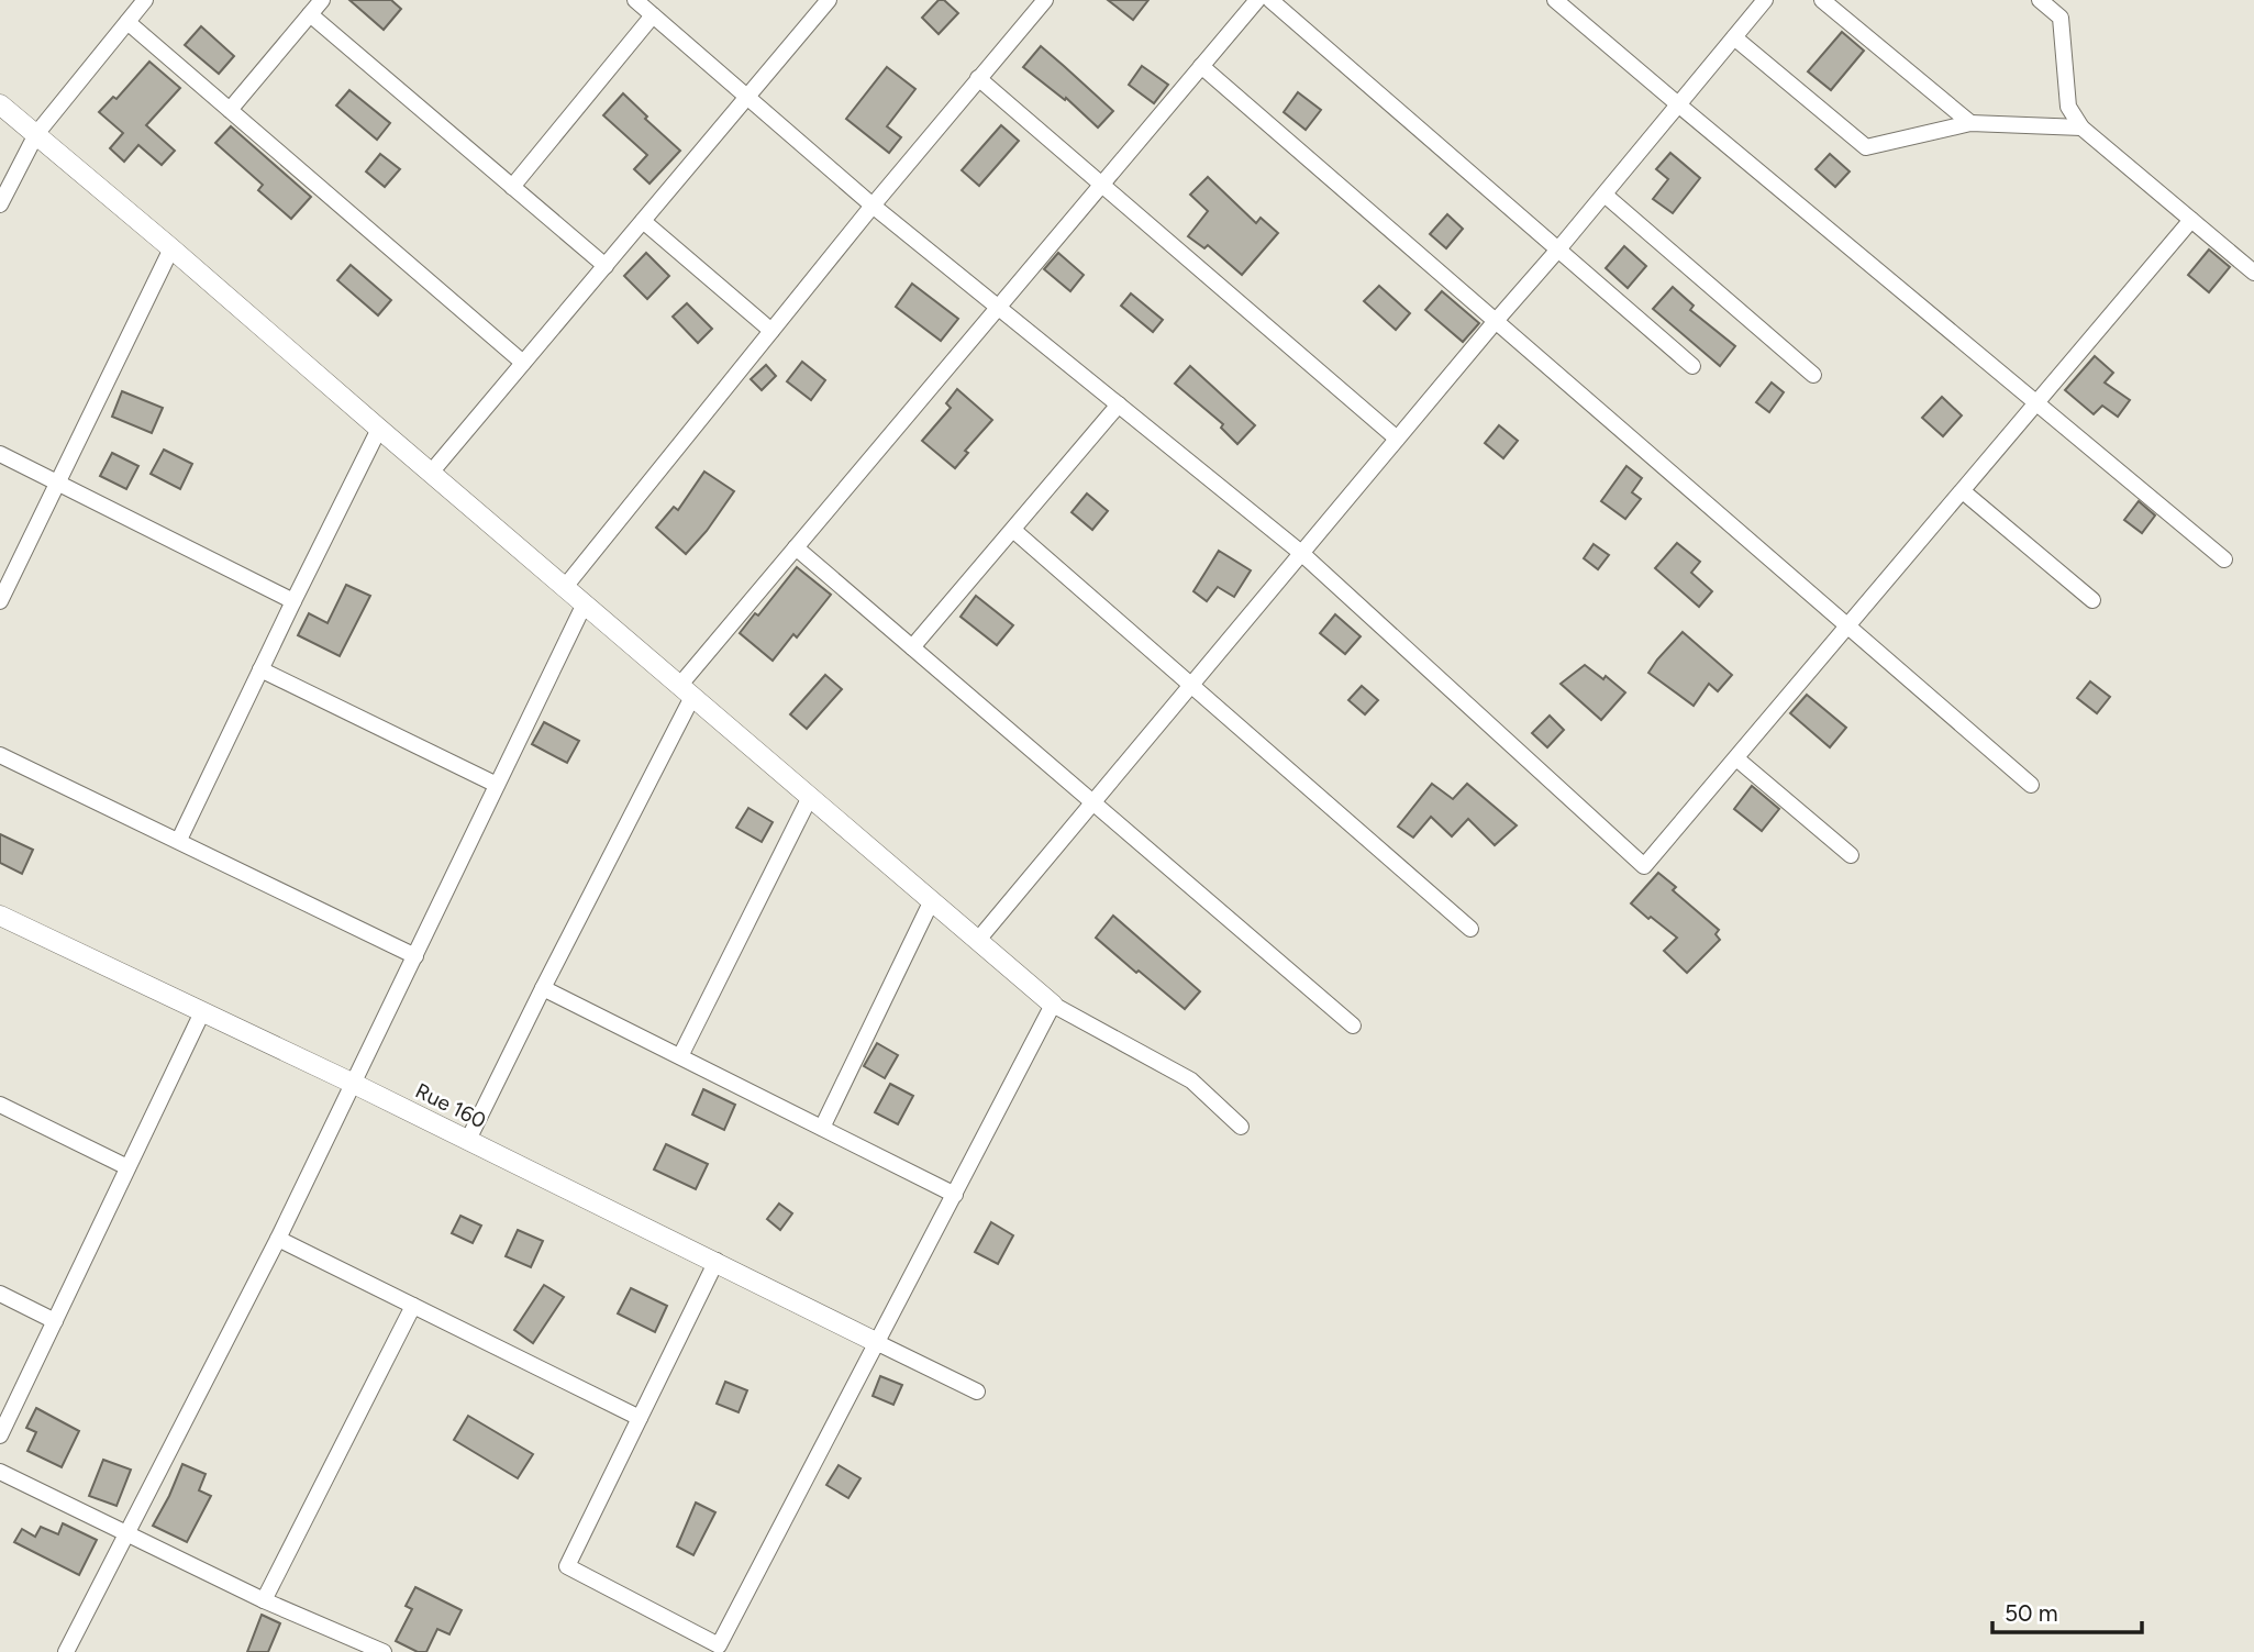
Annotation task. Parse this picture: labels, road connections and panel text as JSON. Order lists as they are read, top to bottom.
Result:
{
  "streets": {
    "street": ["Rue 160"]
  },
  "scale_bar": "50 m"
}
